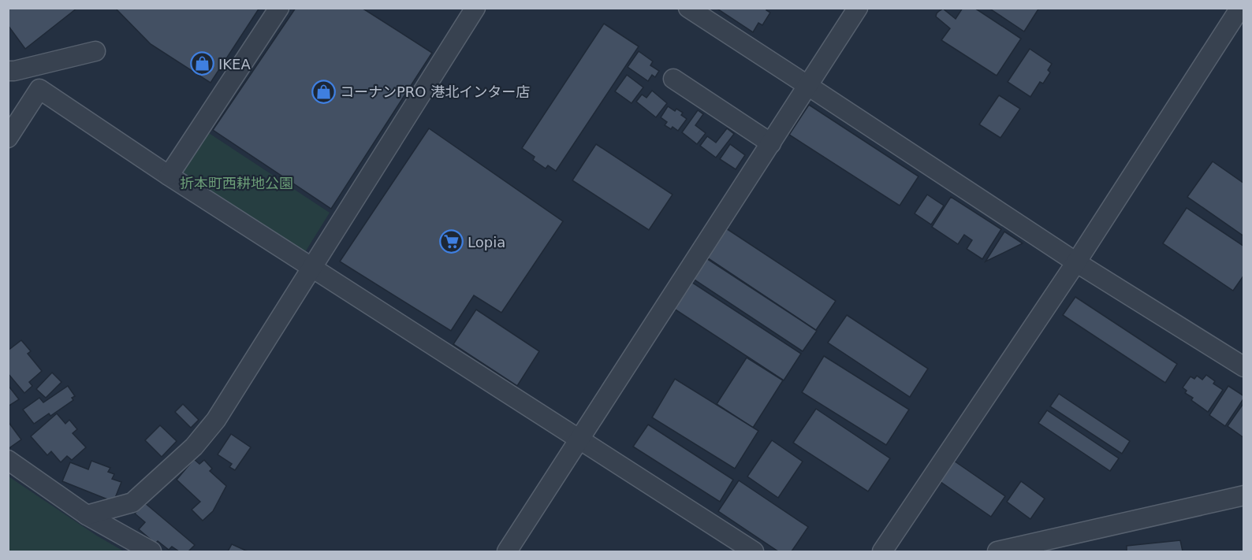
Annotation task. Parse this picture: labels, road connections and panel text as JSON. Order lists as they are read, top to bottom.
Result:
{
  "parks": ["折本町西耕地公園"],
  "places": {
    "shop": ["IKEA", "コーナンPRO 港北インター店"],
    "supermarket": ["Lopia"]
  }
}
